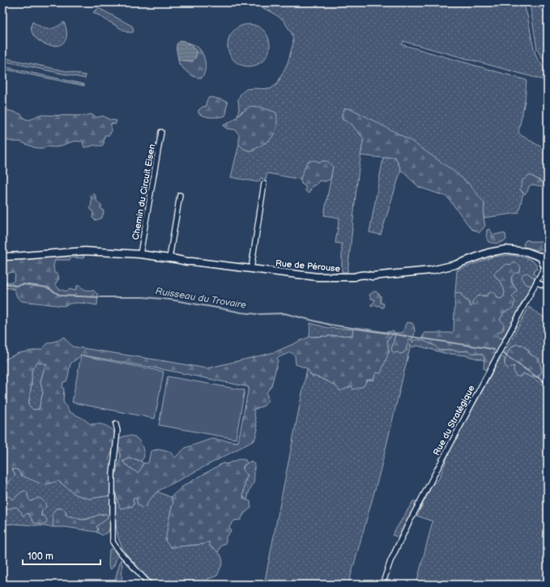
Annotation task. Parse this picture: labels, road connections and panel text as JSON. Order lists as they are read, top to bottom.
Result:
{
  "streets": {
    "street": ["Chemin du Circuit Eisen", "Rue de Pérouse", "Rue du Stratégique"]
  },
  "crossings": [
    ["Chemin du Circuit Eisen", "Rue de Pérouse"]
  ],
  "water": ["Ruisseau du Trovaire"],
  "scale_bar": "100 m"
}
